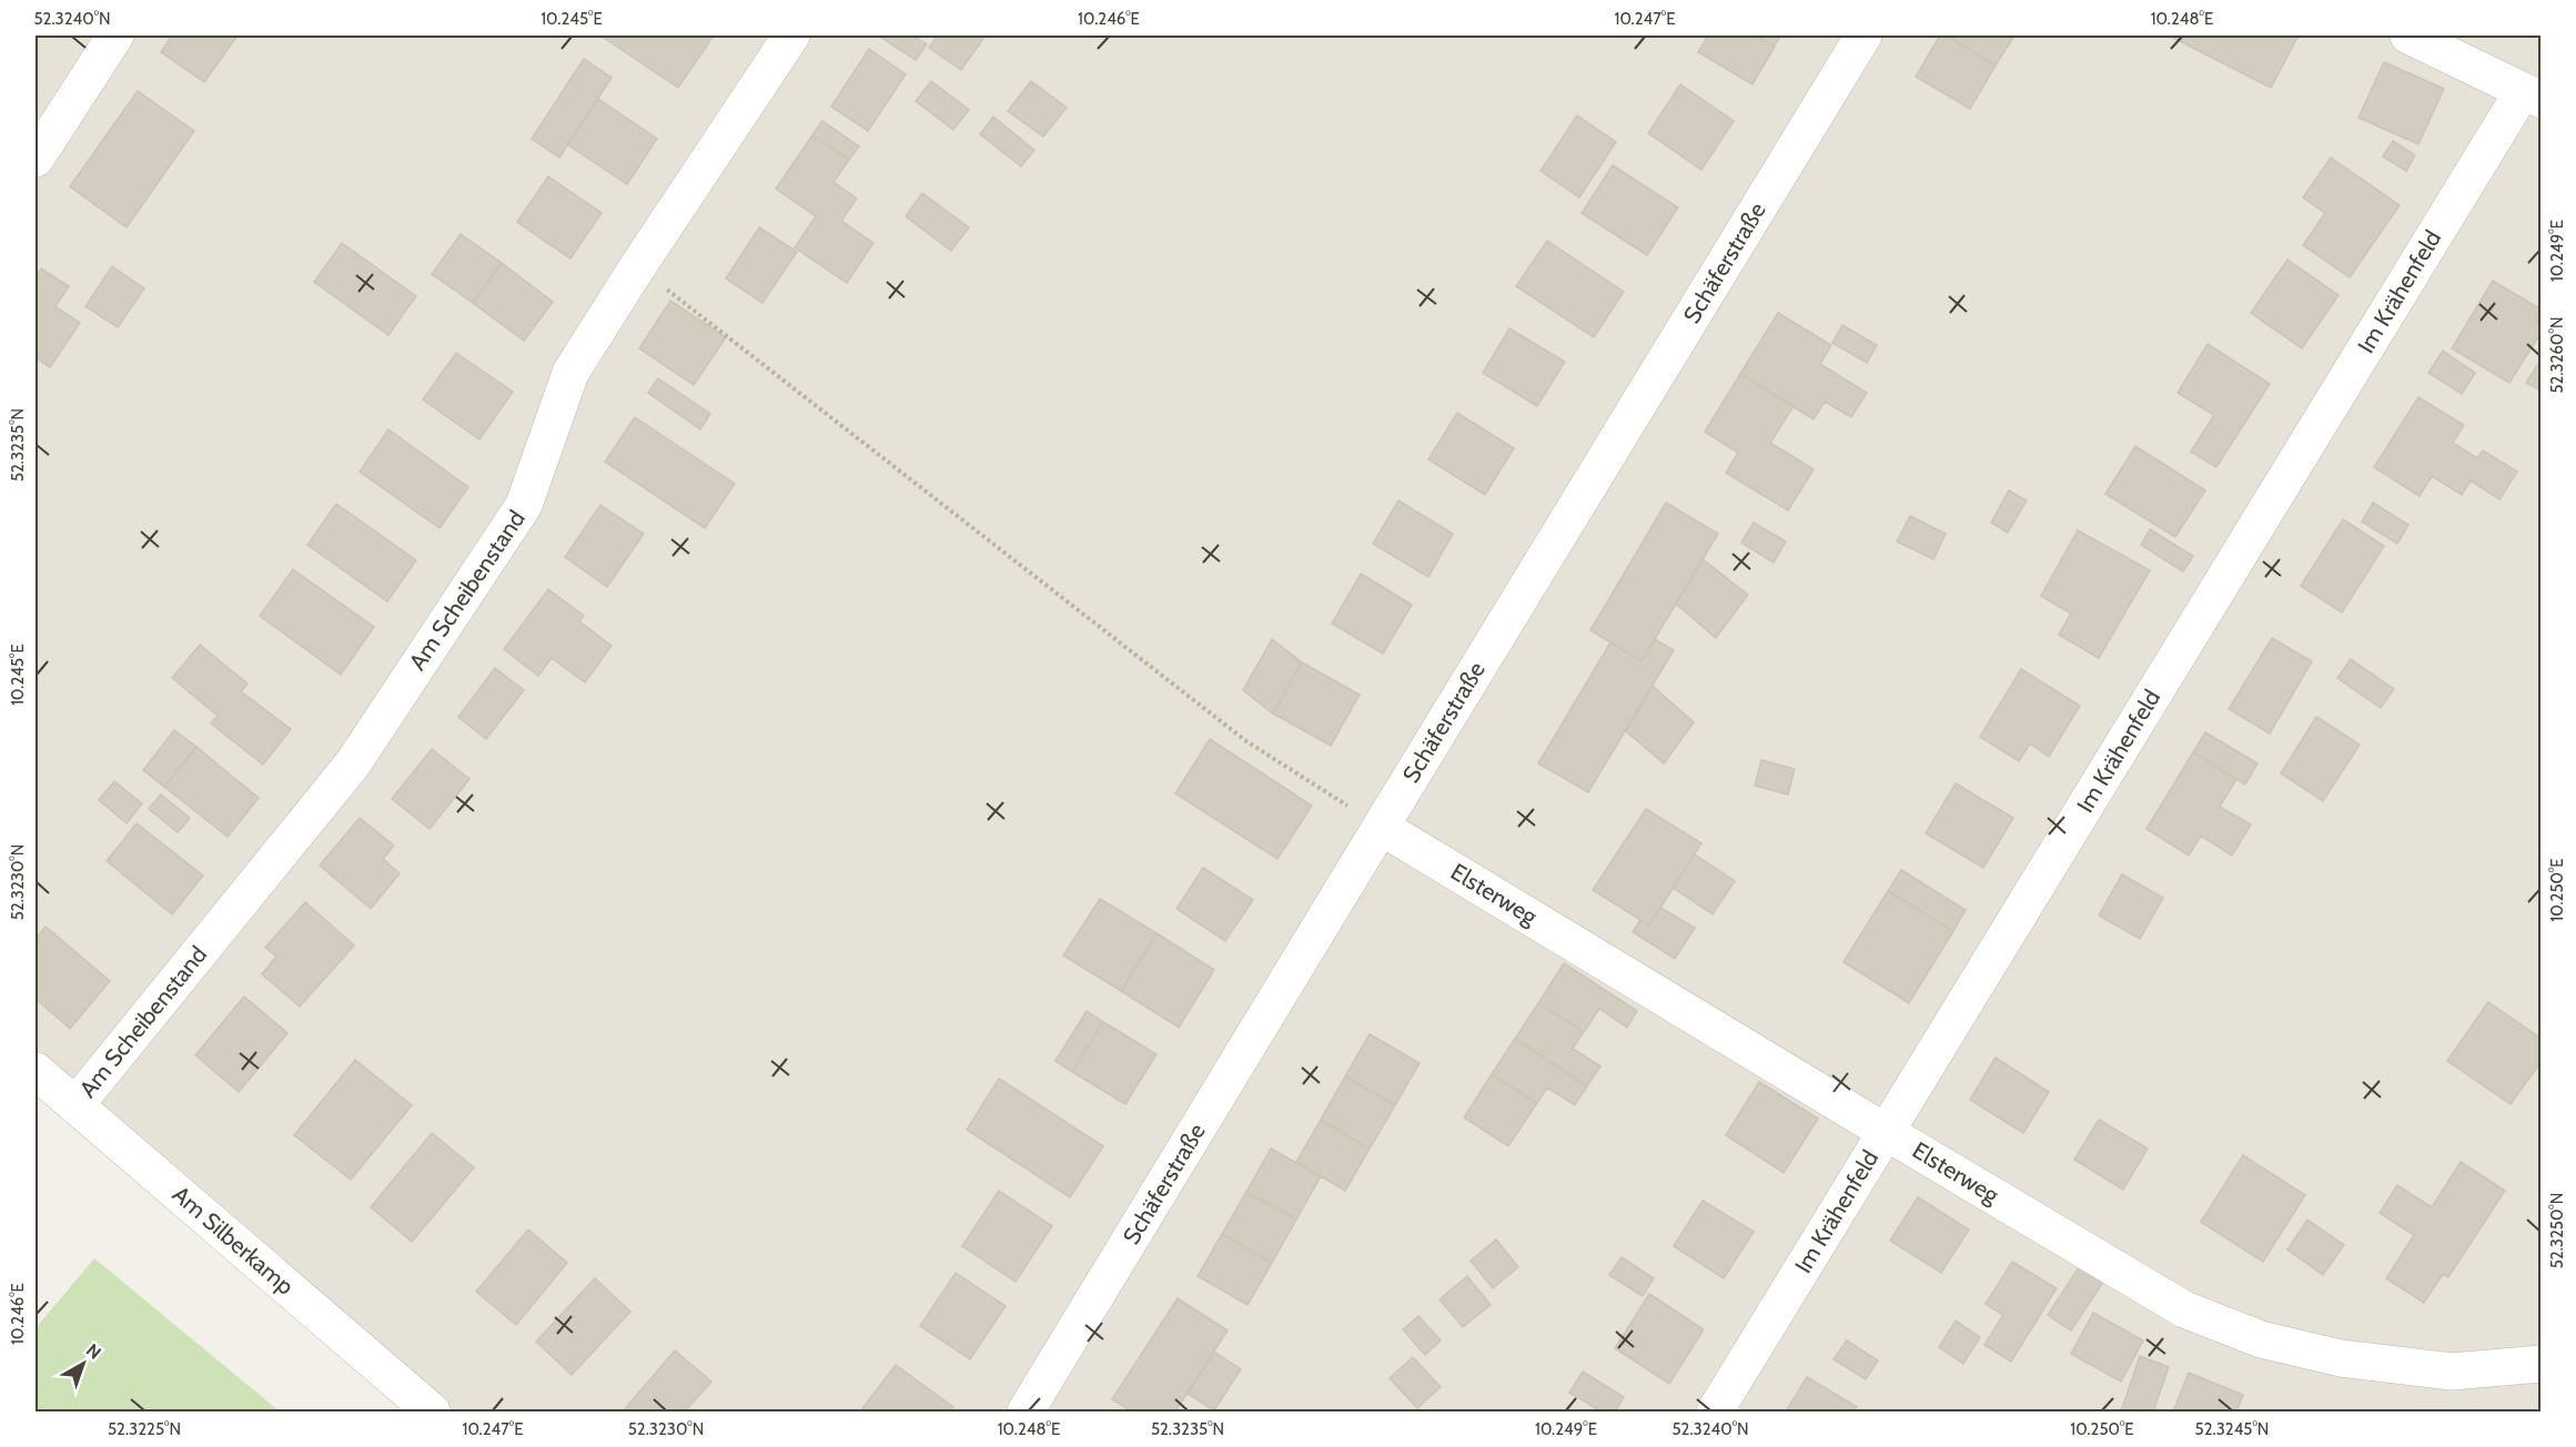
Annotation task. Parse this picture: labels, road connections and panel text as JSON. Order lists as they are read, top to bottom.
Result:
{
  "streets": {
    "street": [
      "Schäferstraße",
      "Im Krähenfeld",
      "Am Scheibenstand",
      "Elsterweg",
      "Am Silberkamp"
    ]
  },
  "crossings": [
    ["Schäferstraße", "Elsterweg"],
    ["Im Krähenfeld", "Elsterweg"],
    ["Am Scheibenstand", "Am Silberkamp"]
  ],
  "north": "top right",
  "coordinates": [
    "52.3240°N",
    "10.245°E",
    "10.246°E",
    "10.247°E",
    "10.248°E",
    "10.249°E",
    "52.3260°N",
    "52.3235°N",
    "52.3230°N",
    "10.250°E",
    "52.3250°N",
    "52.3225°N",
    "52.3245°N"
  ]
}
